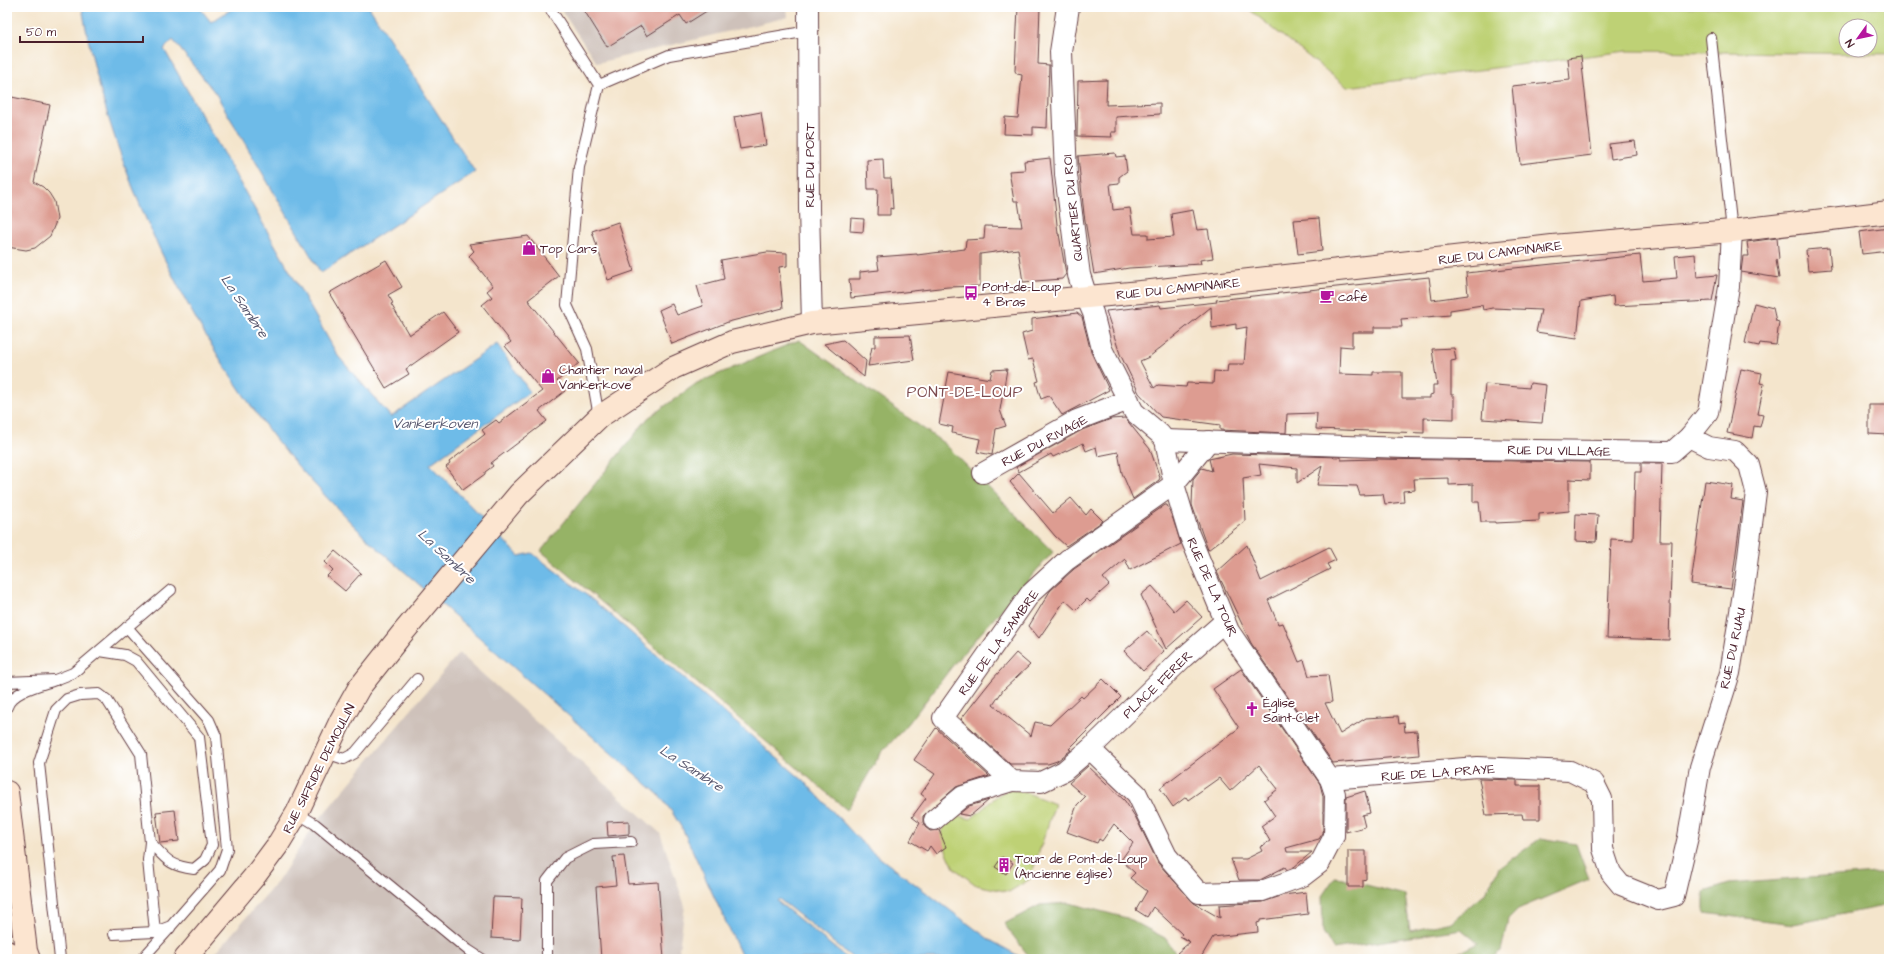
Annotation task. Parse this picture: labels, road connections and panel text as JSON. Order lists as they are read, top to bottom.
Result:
{
  "streets": {
    "main road": ["RUE DU CAMPINAIRE", "RUE SIFRIDE DEMOULIN"],
    "street": [
      "RUE DU PORT",
      "QUARTIER DU ROI",
      "RUE DU RIVAGE",
      "RUE DU VILLAGE",
      "RUE DE LA TOUR",
      "RUE DE LA SAMBRE",
      "RUE DU RUAU",
      "PLACE FERER",
      "RUE DE LA PRAYE"
    ]
  },
  "crossings": [
    ["RUE DU PORT", "RUE DU CAMPINAIRE"],
    ["QUARTIER DU ROI", "RUE DU CAMPINAIRE"],
    ["QUARTIER DU ROI", "RUE DU RIVAGE"],
    ["QUARTIER DU ROI", "RUE DU VILLAGE"],
    ["QUARTIER DU ROI", "RUE DE LA TOUR"],
    ["RUE DU CAMPINAIRE", "RUE DU VILLAGE"],
    ["RUE DU CAMPINAIRE", "RUE SIFRIDE DEMOULIN"],
    ["RUE DU VILLAGE", "RUE DE LA TOUR"],
    ["RUE DU VILLAGE", "RUE DE LA SAMBRE"],
    ["RUE DU VILLAGE", "RUE DU RUAU"],
    ["RUE DE LA TOUR", "RUE DE LA SAMBRE"],
    ["RUE DE LA TOUR", "PLACE FERER"],
    ["RUE DE LA TOUR", "RUE DE LA PRAYE"],
    ["RUE DU RUAU", "RUE DE LA PRAYE"]
  ],
  "districts": ["PONT-DE-LOUP"],
  "water": ["La Sambre", "Vankerkoven"],
  "places": {
    "shop": ["Top Cars", "Chantier naval Vankerkove"],
    "bus stop": ["Pont-de-Loup 4 Bras"],
    "cafe": ["café"],
    "church": ["Église Saint-Clet"],
    "building": ["Tour de Pont-de-Loup (Ancienne église)"]
  },
  "scale_bar": "50 m",
  "north": "bottom left"
}
